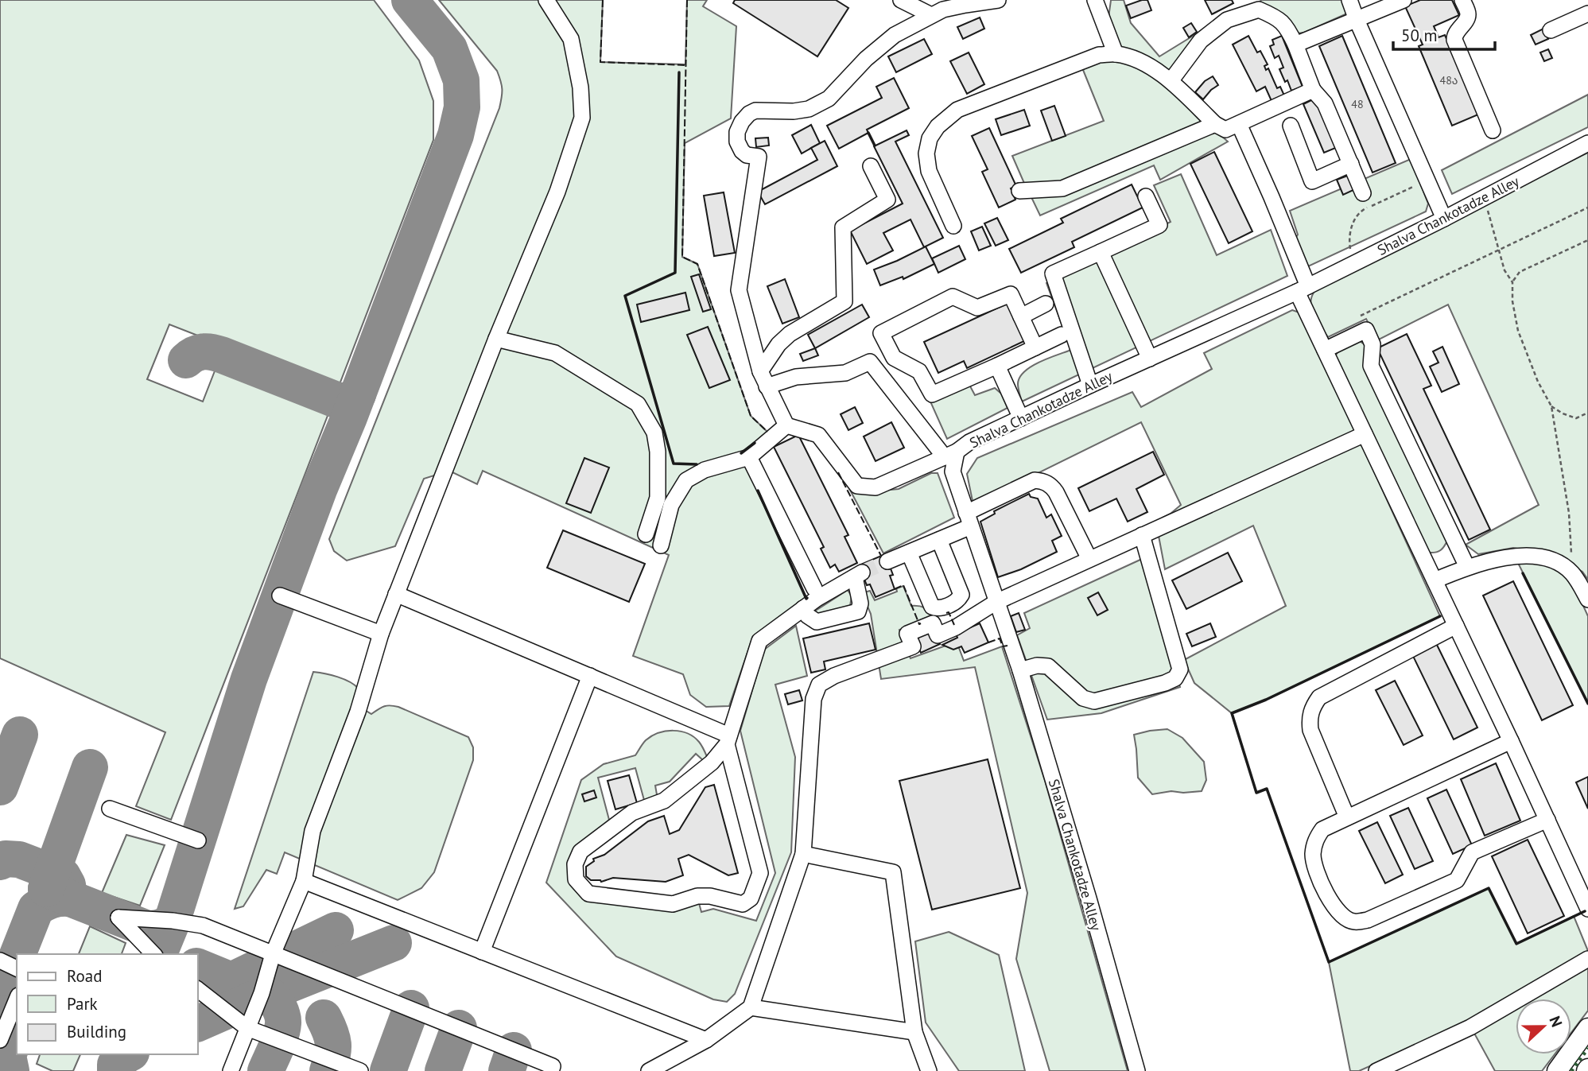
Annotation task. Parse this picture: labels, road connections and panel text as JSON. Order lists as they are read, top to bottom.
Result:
{
  "streets": {
    "street": ["Shalva Chankotadze Alley"]
  },
  "house_numbers": ["48ა", "48"],
  "legend": ["Road", "Park", "Building"],
  "scale_bar": "50 m",
  "north": "right"
}
